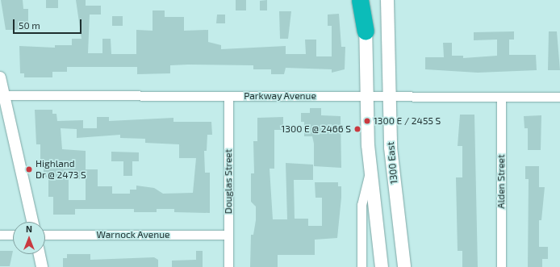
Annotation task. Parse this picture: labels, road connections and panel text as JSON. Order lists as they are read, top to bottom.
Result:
{
  "streets": {
    "main road": ["1300 East"],
    "street": [
      "Parkway Avenue",
      "Douglas Street",
      "Alden Street",
      "Warnock Avenue"
    ]
  },
  "crossings": [
    ["Parkway Avenue", "1300 East"],
    ["Parkway Avenue", "Douglas Street"],
    ["Parkway Avenue", "Alden Street"],
    ["Douglas Street", "Warnock Avenue"]
  ],
  "places": ["1300 E / 2455 S", "1300 E @ 2466 S", "Highland Dr @ 2473 S"],
  "scale_bar": "50 m",
  "north": "top"
}
